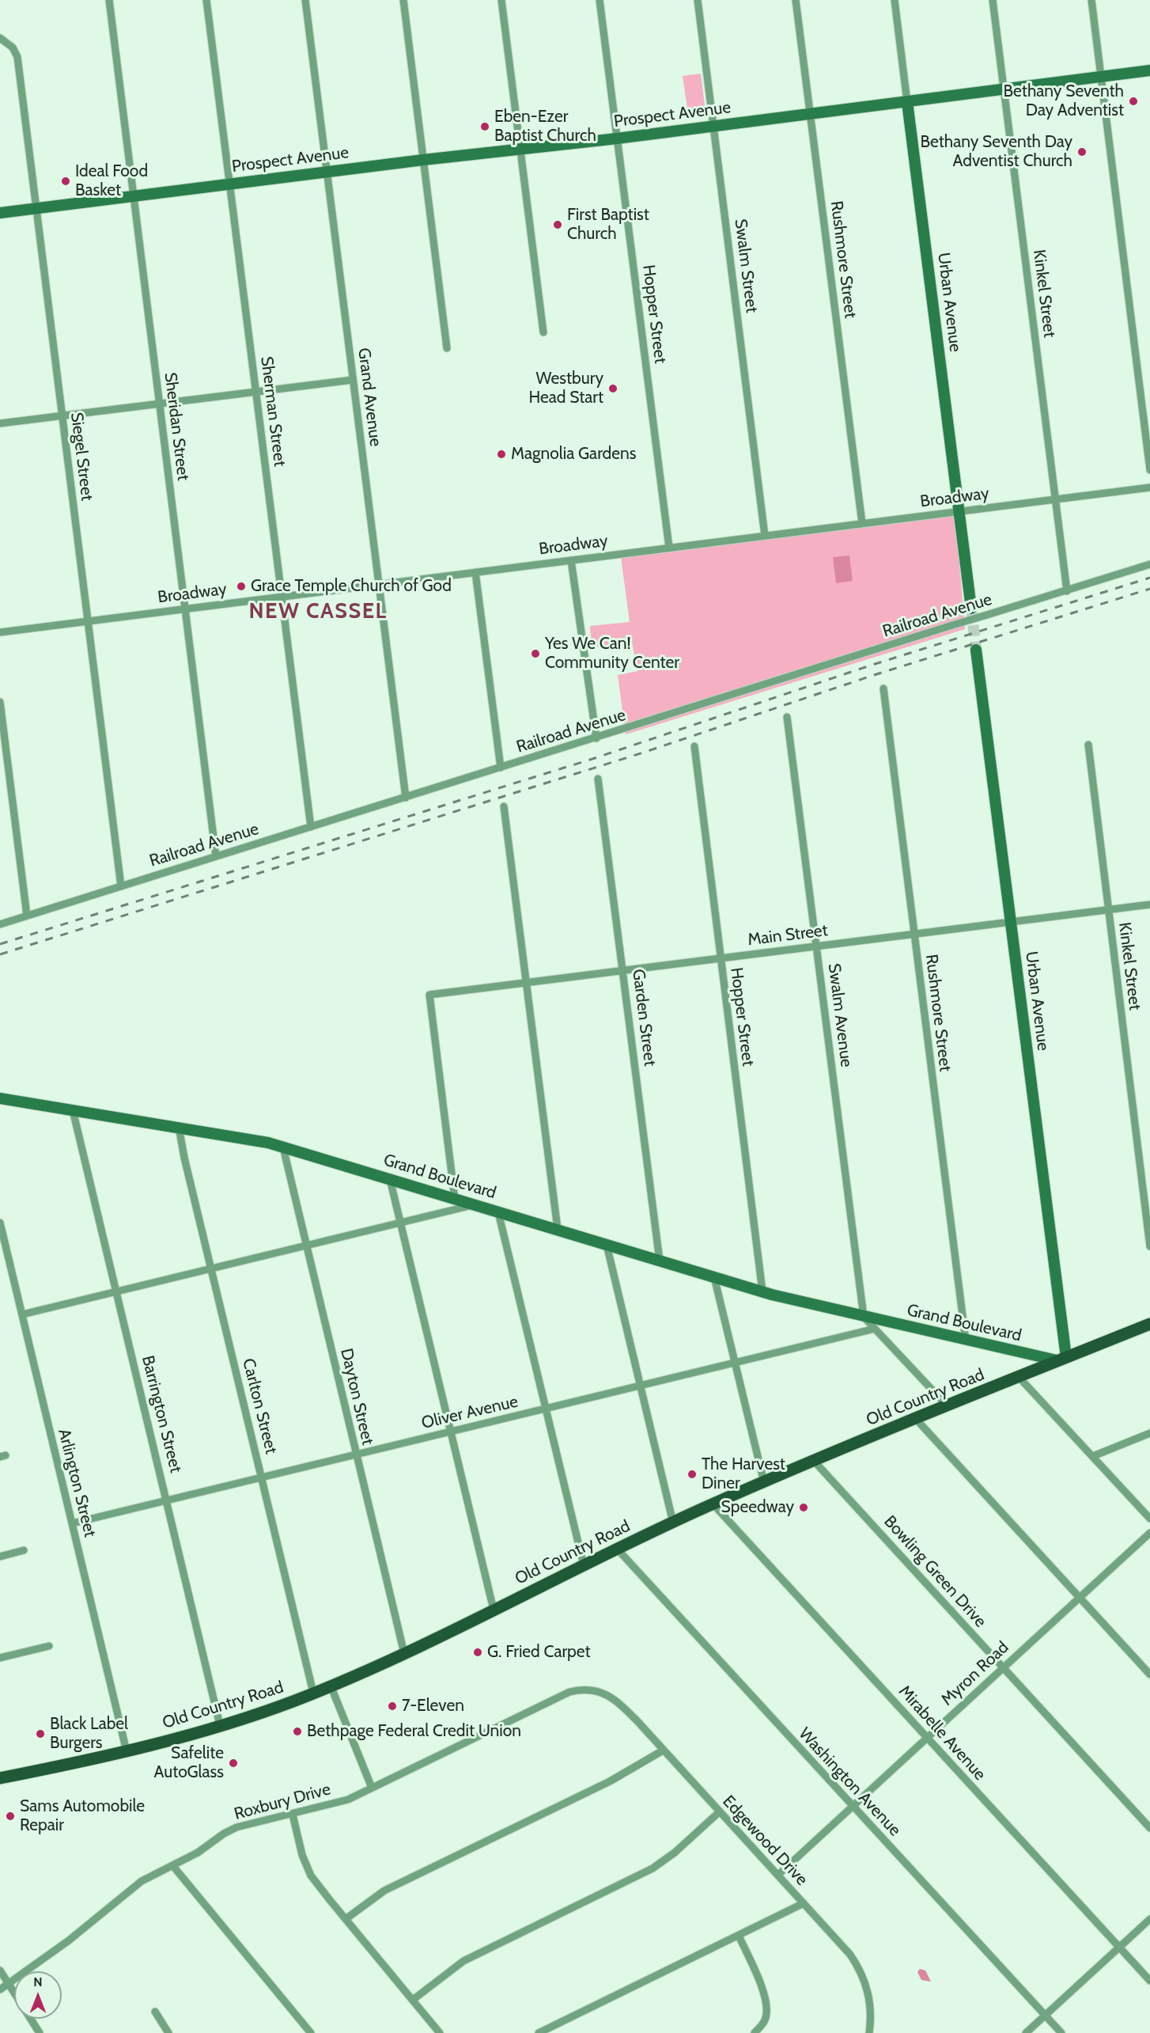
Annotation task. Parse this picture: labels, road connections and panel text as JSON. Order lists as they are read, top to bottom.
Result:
{
  "streets": {
    "main road": ["Old Country Road"],
    "street": [
      "Prospect Avenue",
      "Rushmore Street",
      "Swalm Street",
      "Kinkel Street",
      "Urban Avenue",
      "Hopper Street",
      "Grand Avenue",
      "Sherman Street",
      "Sheridan Street",
      "Siegel Street",
      "Broadway",
      "Railroad Avenue",
      "Main Street",
      "Swalm Avenue",
      "Garden Street",
      "Grand Boulevard",
      "Dayton Street",
      "Carlton Street",
      "Oliver Avenue",
      "Barrington Street",
      "Arlington Street",
      "Bowling Green Drive",
      "Myron Road",
      "Mirabelle Avenue",
      "Washington Avenue",
      "Roxbury Drive",
      "Edgewood Drive"
    ]
  },
  "crossings": [
    ["Prospect Avenue", "Rushmore Street"],
    ["Prospect Avenue", "Swalm Street"],
    ["Prospect Avenue", "Kinkel Street"],
    ["Prospect Avenue", "Urban Avenue"],
    ["Prospect Avenue", "Hopper Street"],
    ["Prospect Avenue", "Grand Avenue"],
    ["Prospect Avenue", "Sherman Street"],
    ["Prospect Avenue", "Sheridan Street"],
    ["Prospect Avenue", "Siegel Street"],
    ["Rushmore Street", "Broadway"],
    ["Rushmore Street", "Main Street"],
    ["Rushmore Street", "Grand Boulevard"],
    ["Swalm Street", "Broadway"],
    ["Kinkel Street", "Broadway"],
    ["Kinkel Street", "Railroad Avenue"],
    ["Kinkel Street", "Main Street"],
    ["Urban Avenue", "Broadway"],
    ["Urban Avenue", "Main Street"],
    ["Urban Avenue", "Grand Boulevard"],
    ["Urban Avenue", "Old Country Road"],
    ["Hopper Street", "Broadway"],
    ["Hopper Street", "Main Street"],
    ["Hopper Street", "Grand Boulevard"],
    ["Grand Avenue", "Broadway"],
    ["Grand Avenue", "Railroad Avenue"],
    ["Sherman Street", "Broadway"],
    ["Sherman Street", "Railroad Avenue"],
    ["Sheridan Street", "Broadway"],
    ["Sheridan Street", "Railroad Avenue"],
    ["Siegel Street", "Broadway"],
    ["Siegel Street", "Railroad Avenue"],
    ["Main Street", "Swalm Avenue"],
    ["Main Street", "Garden Street"],
    ["Main Street", "Grand Boulevard"],
    ["Swalm Avenue", "Grand Boulevard"],
    ["Garden Street", "Grand Boulevard"],
    ["Grand Boulevard", "Dayton Street"],
    ["Grand Boulevard", "Old Country Road"],
    ["Grand Boulevard", "Carlton Street"],
    ["Grand Boulevard", "Barrington Street"],
    ["Dayton Street", "Old Country Road"],
    ["Dayton Street", "Oliver Avenue"],
    ["Old Country Road", "Carlton Street"],
    ["Old Country Road", "Barrington Street"],
    ["Old Country Road", "Arlington Street"],
    ["Old Country Road", "Bowling Green Drive"],
    ["Old Country Road", "Mirabelle Avenue"],
    ["Old Country Road", "Washington Avenue"],
    ["Carlton Street", "Oliver Avenue"],
    ["Oliver Avenue", "Barrington Street"],
    ["Oliver Avenue", "Arlington Street"],
    ["Bowling Green Drive", "Myron Road"],
    ["Myron Road", "Mirabelle Avenue"],
    ["Myron Road", "Washington Avenue"],
    ["Myron Road", "Edgewood Drive"],
    ["Roxbury Drive", "Edgewood Drive"]
  ],
  "districts": ["NEW CASSEL"],
  "places": [
    "Bethany Seventh Day Adventist",
    "Eben-Ezer Baptist Church",
    "Bethany Seventh Day Adventist Church",
    "Ideal Food Basket",
    "First Baptist Church",
    "Westbury Head Start",
    "Magnolia Gardens",
    "Grace Temple Church of God",
    "Yes We Can! Community Center",
    "The Harvest Diner",
    "Speedway",
    "G. Fried Carpet",
    "7-Eleven",
    "Bethpage Federal Credit Union",
    "Black Label Burgers",
    "Safelite AutoGlass",
    "Sams Automobile Repair"
  ],
  "north": "top"
}
